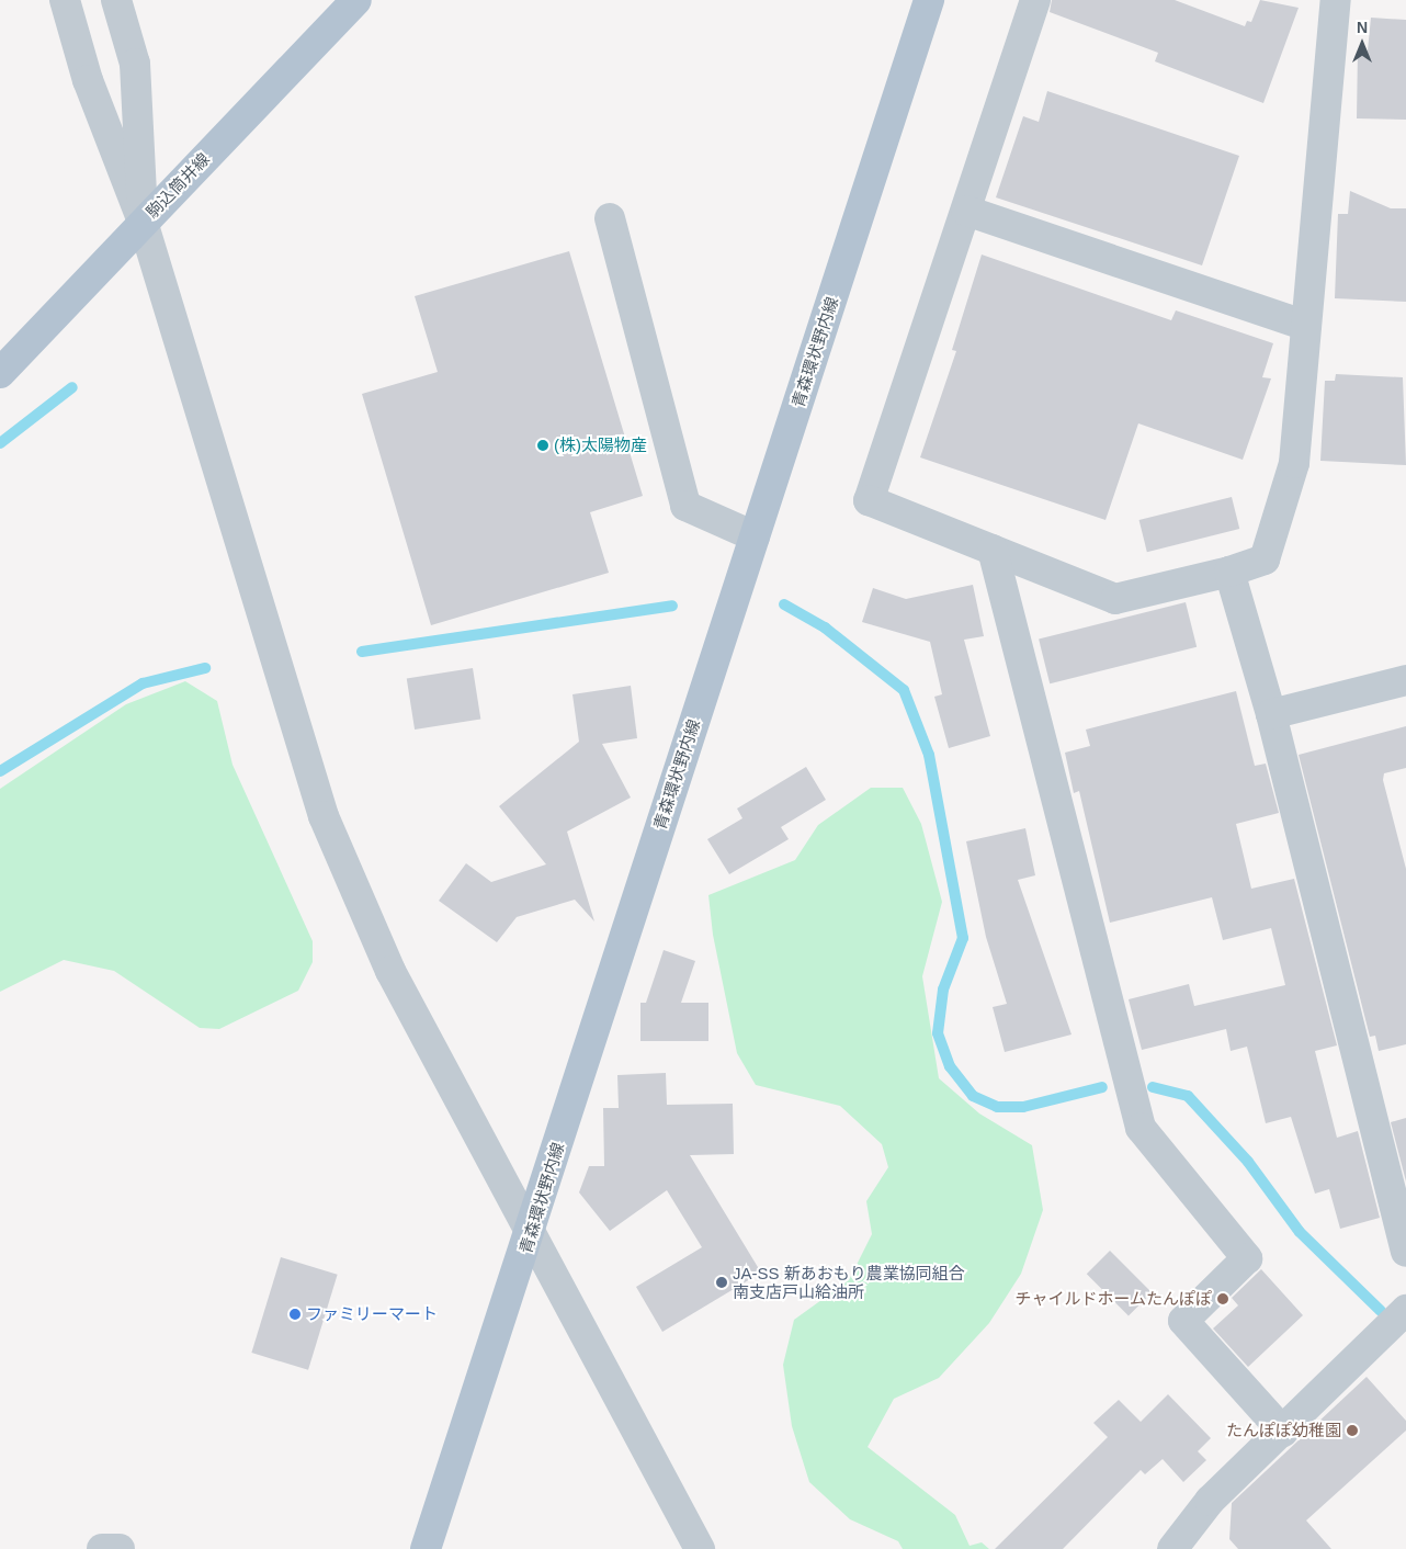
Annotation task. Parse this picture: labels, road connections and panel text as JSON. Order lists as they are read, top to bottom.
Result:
{
  "streets": {
    "main road": ["駒込筒井線", "青森環状野内線"]
  },
  "places": [
    "(株)太陽物産",
    "JA-SS 新あおもり農業協同組合 南支店戸山給油所",
    "チャイルドホームたんぽぽ",
    "ファミリーマート",
    "たんぽぽ幼稚園"
  ],
  "north": "top"
}
